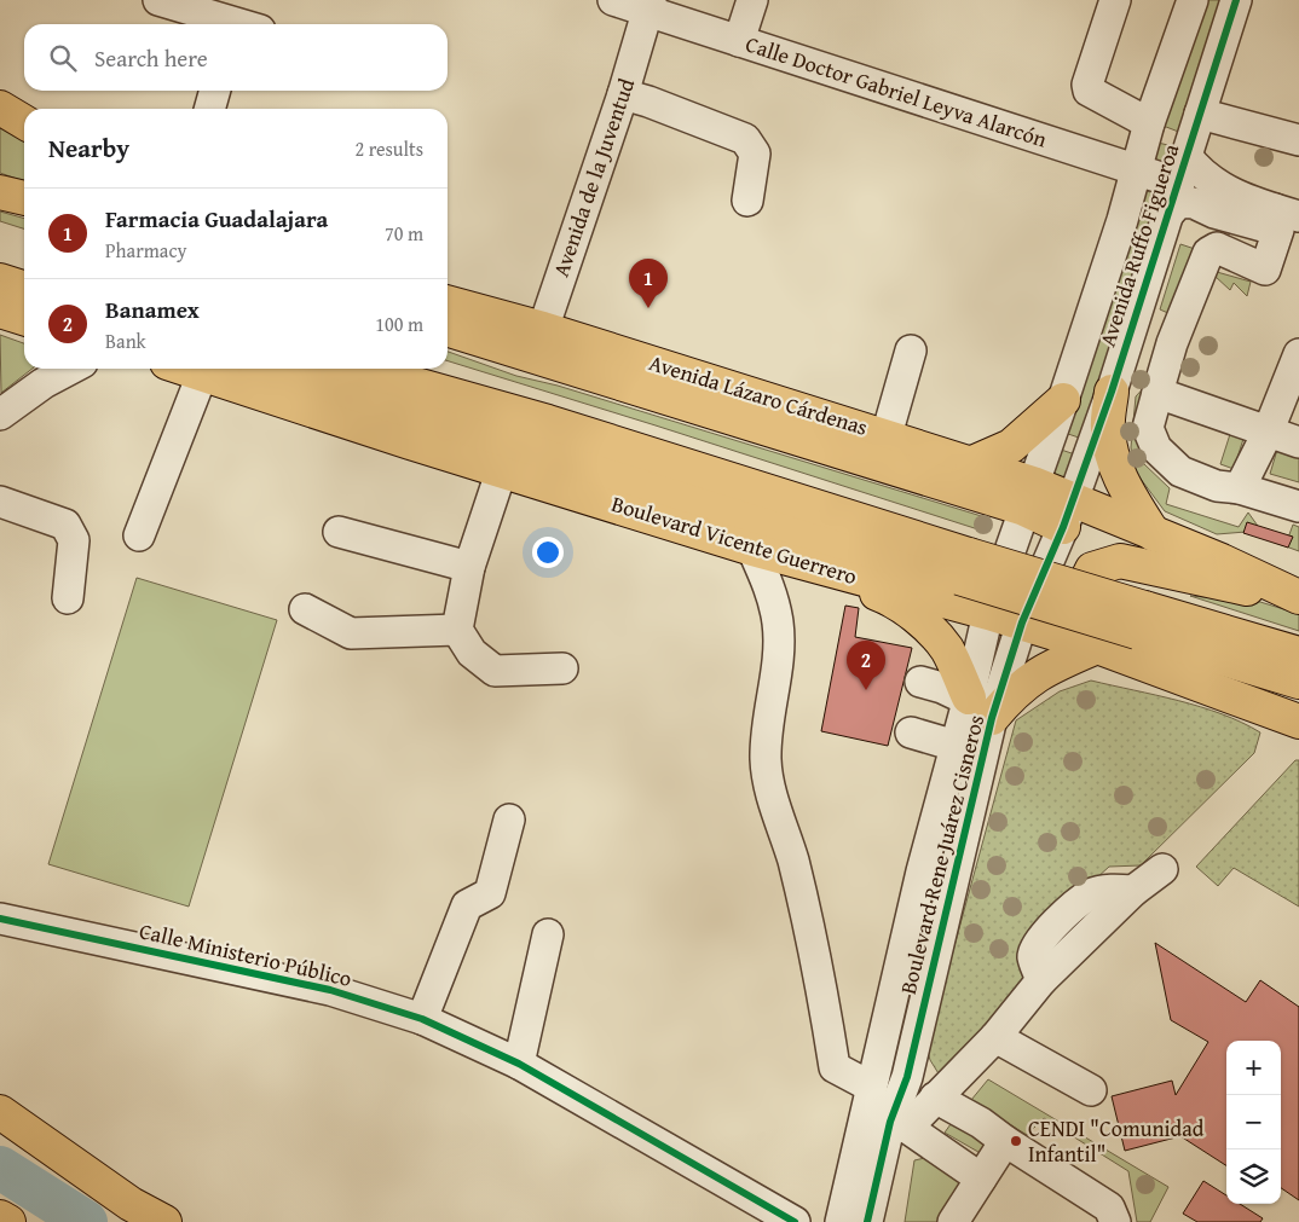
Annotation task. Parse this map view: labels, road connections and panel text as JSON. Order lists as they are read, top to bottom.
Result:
{
  "streets": {
    "main road": ["Avenida Lázaro Cárdenas", "Boulevard Vicente Guerrero"],
    "street": [
      "Calle Doctor Gabriel Leyva Alarcón",
      "Avenida de la Juventud",
      "Avenida Ruffo Figueroa",
      "Boulevard Rene Juárez Cisneros",
      "Calle Ministerio Público"
    ]
  },
  "crossings": [
    ["Calle Doctor Gabriel Leyva Alarcón", "Avenida de la Juventud"],
    ["Calle Doctor Gabriel Leyva Alarcón", "Avenida Ruffo Figueroa"],
    ["Avenida de la Juventud", "Avenida Lázaro Cárdenas"],
    ["Avenida Ruffo Figueroa", "Avenida Lázaro Cárdenas"],
    ["Avenida Ruffo Figueroa", "Boulevard Rene Juárez Cisneros"],
    ["Avenida Lázaro Cárdenas", "Boulevard Rene Juárez Cisneros"],
    ["Boulevard Vicente Guerrero", "Boulevard Rene Juárez Cisneros"]
  ],
  "places": ["CENDI \"Comunidad Infantil\""],
  "page": {
    "search": "Search here",
    "heading": ["Nearby", "2 results"],
    "list": [
      {
        "mark": "1",
        "name": "Farmacia Guadalajara",
        "note": "Pharmacy",
        "value": "70 m"
      },
      {
        "mark": "2",
        "name": "Banamex",
        "note": "Bank",
        "value": "100 m"
      }
    ],
    "pins": ["1", "2"],
    "map_buttons": ["+", "−"]
  }
}
